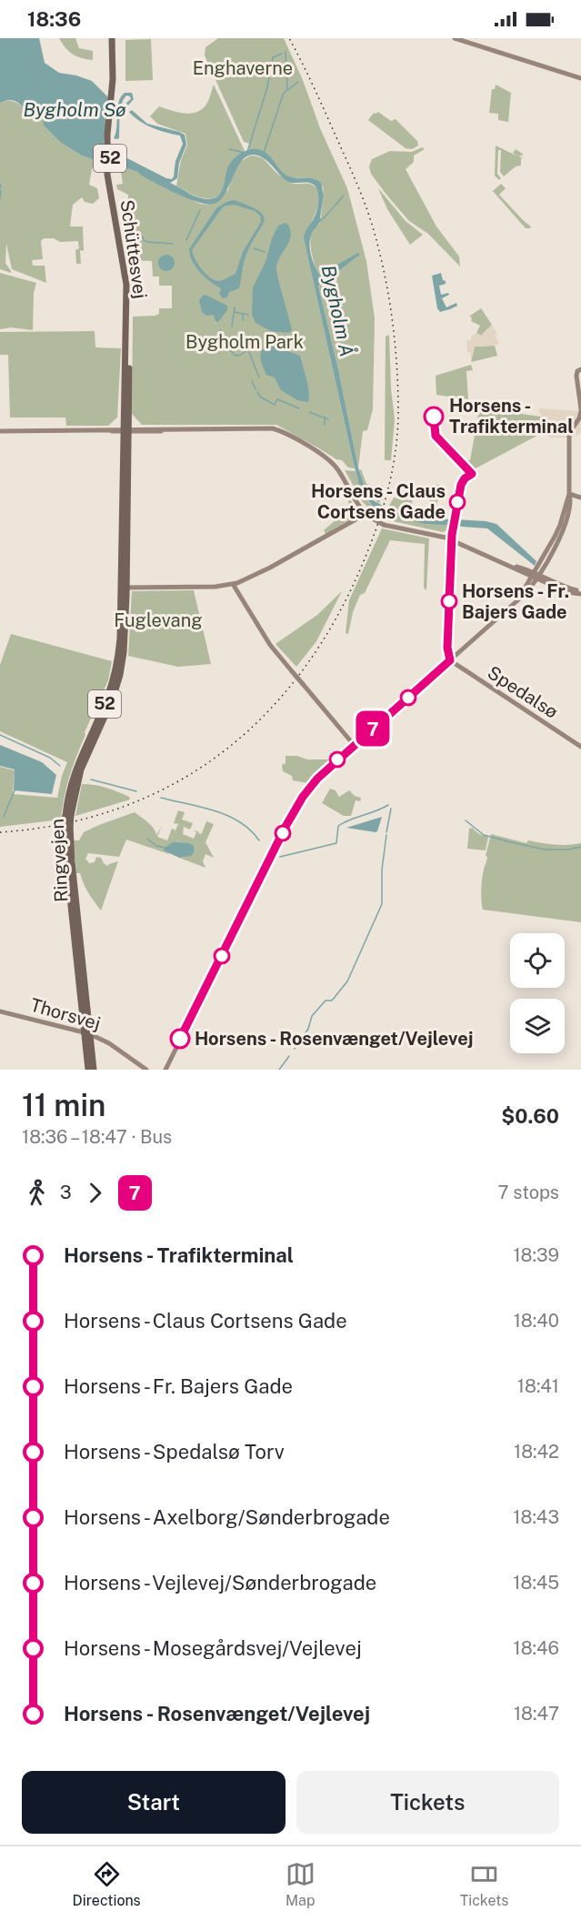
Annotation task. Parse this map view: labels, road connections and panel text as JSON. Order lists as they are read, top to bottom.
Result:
{
  "streets": {
    "main road": ["52", "Schüttesvej", "Ringvejen"],
    "street": ["Spedalsø", "Thorsvej"]
  },
  "crossings": [
    ["Schüttesvej", "Ringvejen"],
    ["Ringvejen", "Thorsvej"]
  ],
  "water": ["Bygholm Sø", "Bygholm Å"],
  "parks": ["Enghaverne", "Bygholm Park", "Fuglevang"],
  "places": [
    "Horsens - Trafikterminal",
    "Horsens - Claus Cortsens Gade",
    "Horsens - Fr. Bajers Gade",
    "Horsens - Rosenvænget/Vejlevej"
  ],
  "lines": ["bus line 7"],
  "page": {
    "status": "18:36",
    "on_map": "7",
    "heading": ["11 min", "18:36 – 18:47 · Bus", "$0.60"],
    "legs": ["3", "7", "7 stops"],
    "list": [
      {
        "name": "Horsens - Trafikterminal",
        "value": "18:39"
      },
      {
        "name": "Horsens - Claus Cortsens Gade",
        "value": "18:40"
      },
      {
        "name": "Horsens - Fr. Bajers Gade",
        "value": "18:41"
      },
      {
        "name": "Horsens - Spedalsø Torv",
        "value": "18:42"
      },
      {
        "name": "Horsens - Axelborg/Sønderbrogade",
        "value": "18:43"
      },
      {
        "name": "Horsens - Vejlevej/Sønderbrogade",
        "value": "18:45"
      },
      {
        "name": "Horsens - Mosegårdsvej/Vejlevej",
        "value": "18:46"
      },
      {
        "name": "Horsens - Rosenvænget/Vejlevej",
        "value": "18:47"
      }
    ],
    "buttons": ["Start", "Tickets"],
    "tabs": ["Directions", "Map", "Tickets"]
  }
}
